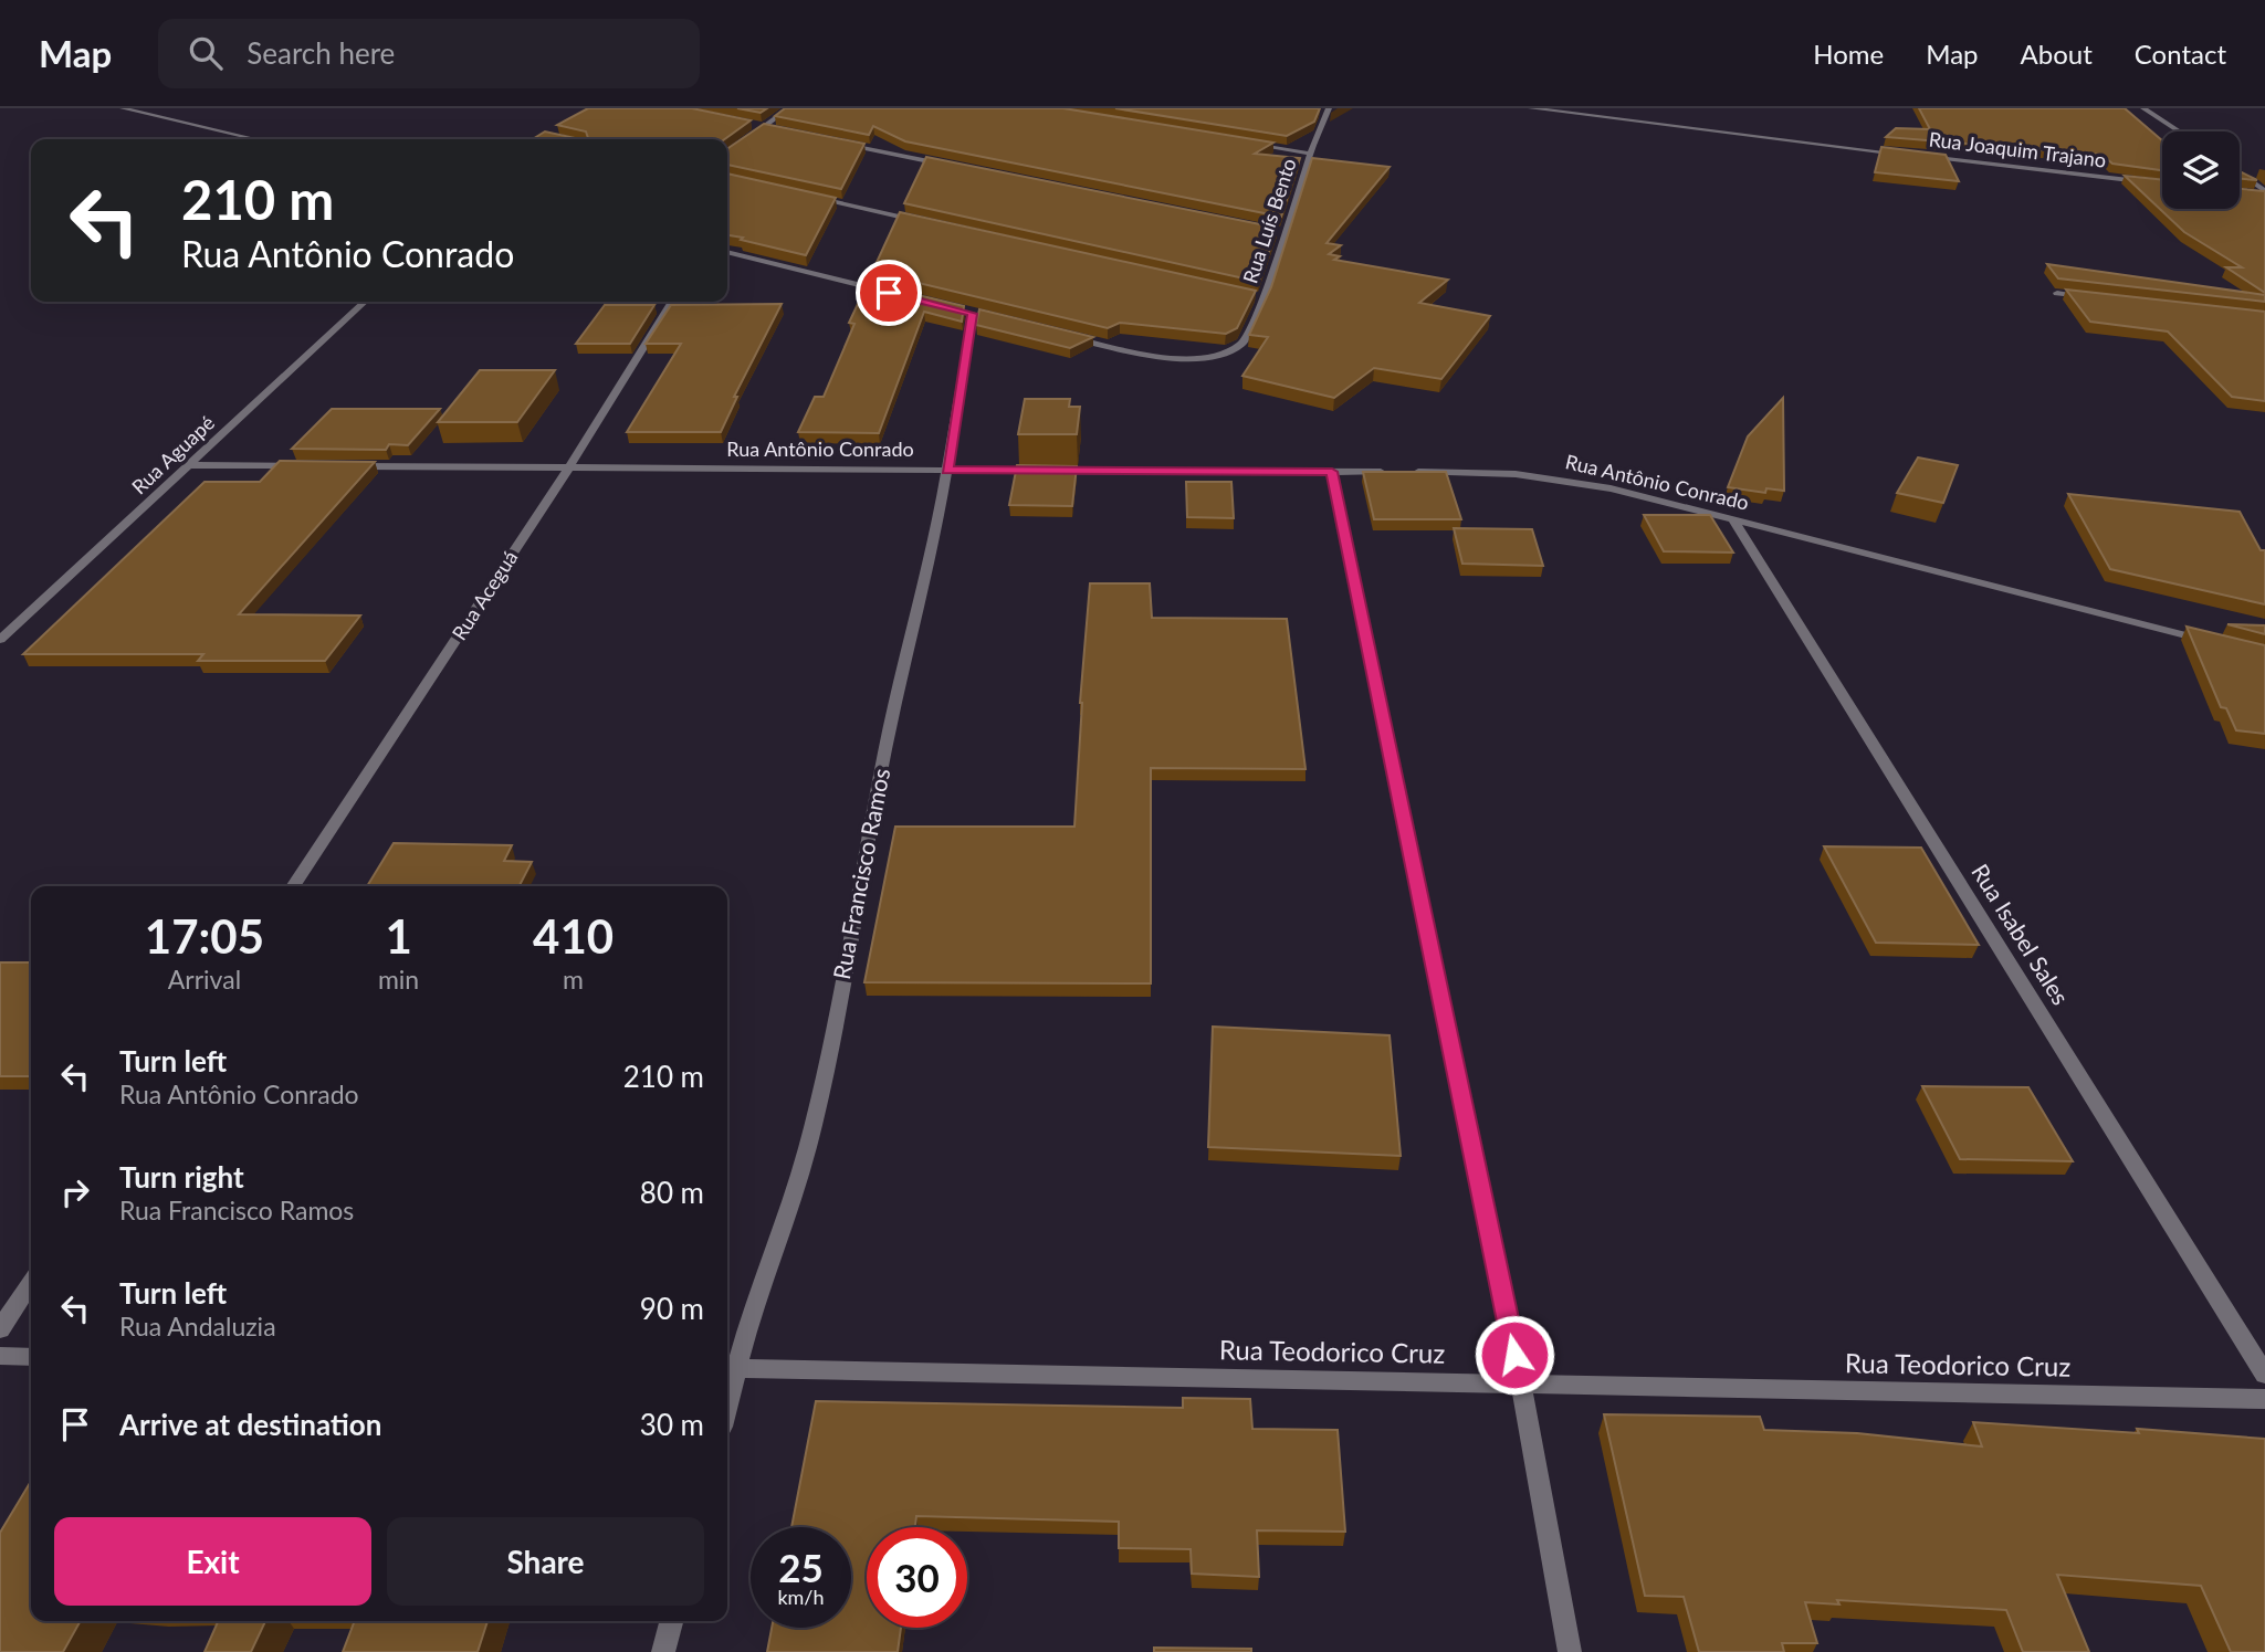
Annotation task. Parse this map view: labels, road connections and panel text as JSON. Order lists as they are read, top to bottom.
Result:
{
  "streets": {
    "street": [
      "Rua Joaquim Trajano",
      "Rua Luís Bento",
      "Rua Antônio Conrado",
      "Rua Aguapé",
      "Rua Aceguá",
      "Rua Francisco Ramos",
      "Rua Isabel Sales",
      "Rua Teodorico Cruz"
    ]
  },
  "crossings": [
    ["Rua Antônio Conrado", "Rua Aceguá"],
    ["Rua Antônio Conrado", "Rua Francisco Ramos"],
    ["Rua Antônio Conrado", "Rua Isabel Sales"],
    ["Rua Francisco Ramos", "Rua Teodorico Cruz"]
  ],
  "page": {
    "header": "Map",
    "search": "Search here",
    "nav": [
      "Home",
      "Map",
      "About",
      "Contact"
    ],
    "turn": ["210 m", "Rua Antônio Conrado"],
    "eta": [
      "17:05",
      "Arrival",
      "1",
      "min",
      "410",
      "m"
    ],
    "list": [
      {
        "name": "Turn left",
        "note": "Rua Antônio Conrado",
        "value": "210 m"
      },
      {
        "name": "Turn right",
        "note": "Rua Francisco Ramos",
        "value": "80 m"
      },
      {
        "name": "Turn left",
        "note": "Rua Andaluzia",
        "value": "90 m"
      },
      {
        "name": "Arrive at destination",
        "value": "30 m"
      }
    ],
    "buttons": ["Exit", "Share"],
    "speed": "25 km/h",
    "limit": "30"
  }
}
